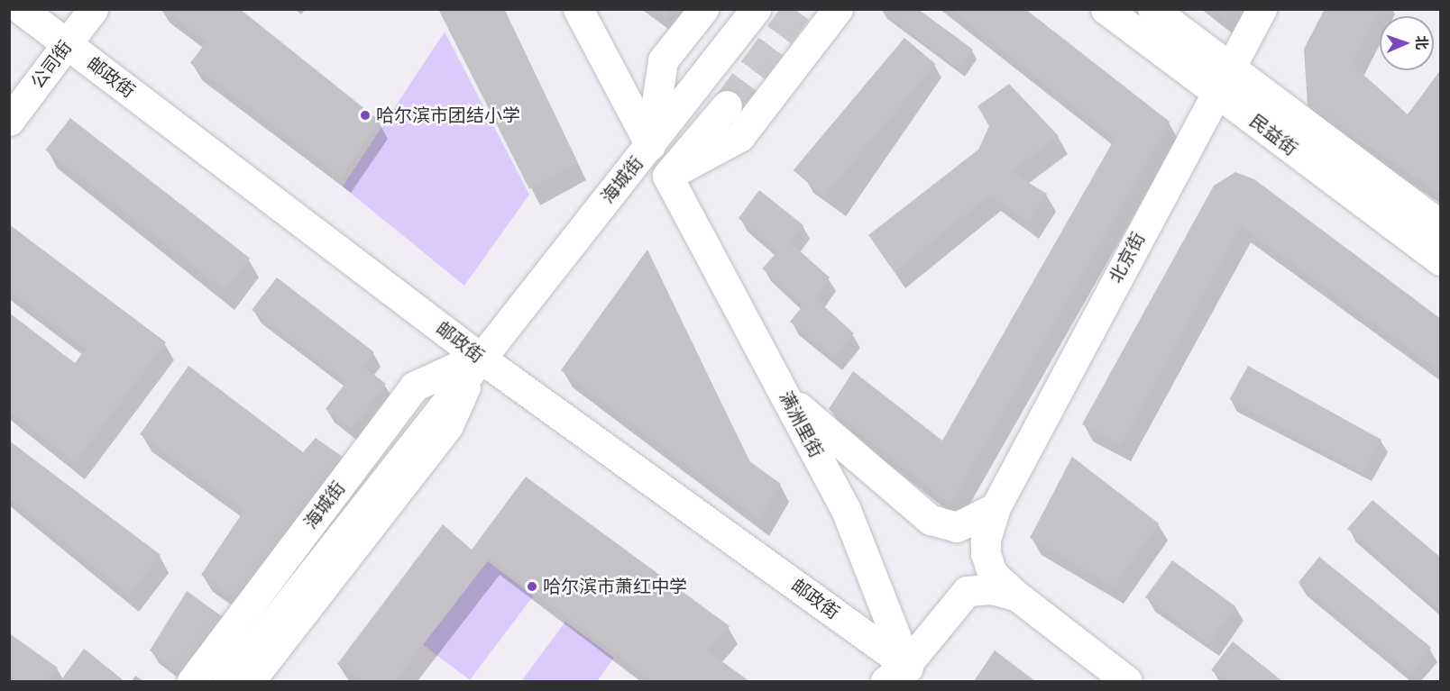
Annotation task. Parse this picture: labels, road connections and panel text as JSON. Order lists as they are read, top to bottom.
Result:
{
  "streets": {
    "main road": [
      "公司街",
      "邮政街",
      "民益街",
      "海城街",
      "北京街",
      "满洲里街"
    ]
  },
  "crossings": [
    ["公司街", "邮政街"],
    ["邮政街", "海城街"],
    ["邮政街", "满洲里街"],
    ["民益街", "北京街"],
    ["海城街", "满洲里街"]
  ],
  "places": ["哈尔滨市团结小学", "哈尔滨市萧红中学"],
  "north": "right"
}
